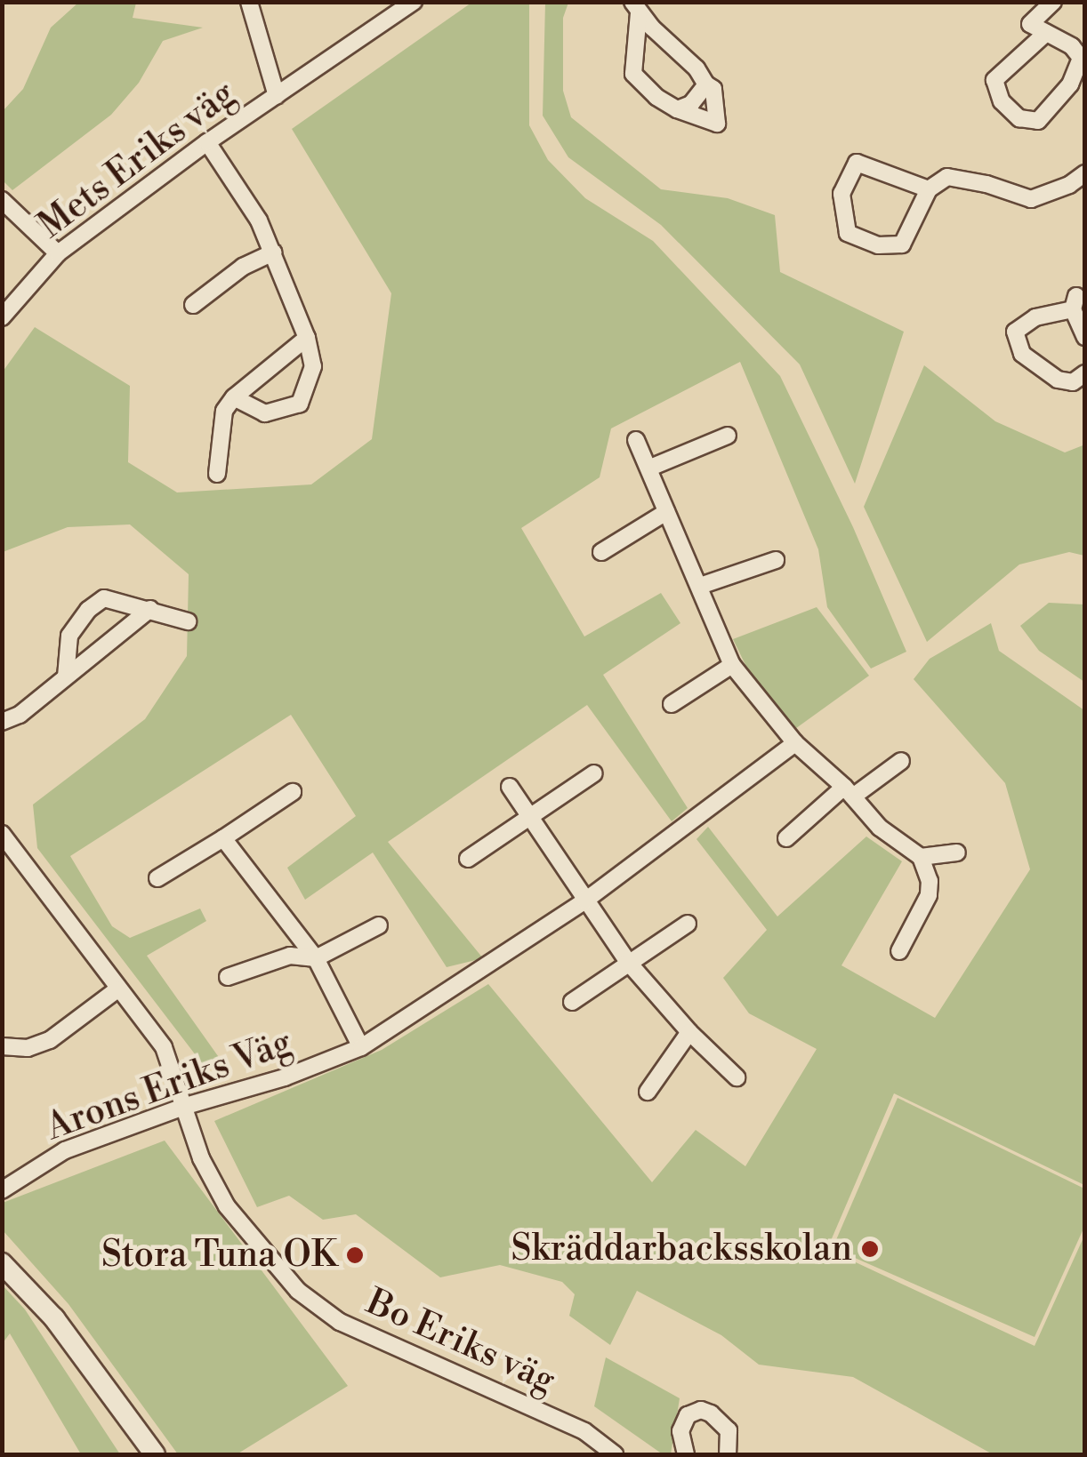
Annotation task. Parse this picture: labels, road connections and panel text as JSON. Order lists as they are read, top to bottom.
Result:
{
  "streets": {
    "street": ["Mets Eriks väg", "Arons Eriks Väg", "Bo Eriks väg"]
  },
  "crossings": [
    ["Arons Eriks Väg", "Bo Eriks väg"]
  ],
  "places": ["Skräddarbacksskolan", "Stora Tuna OK"]
}
